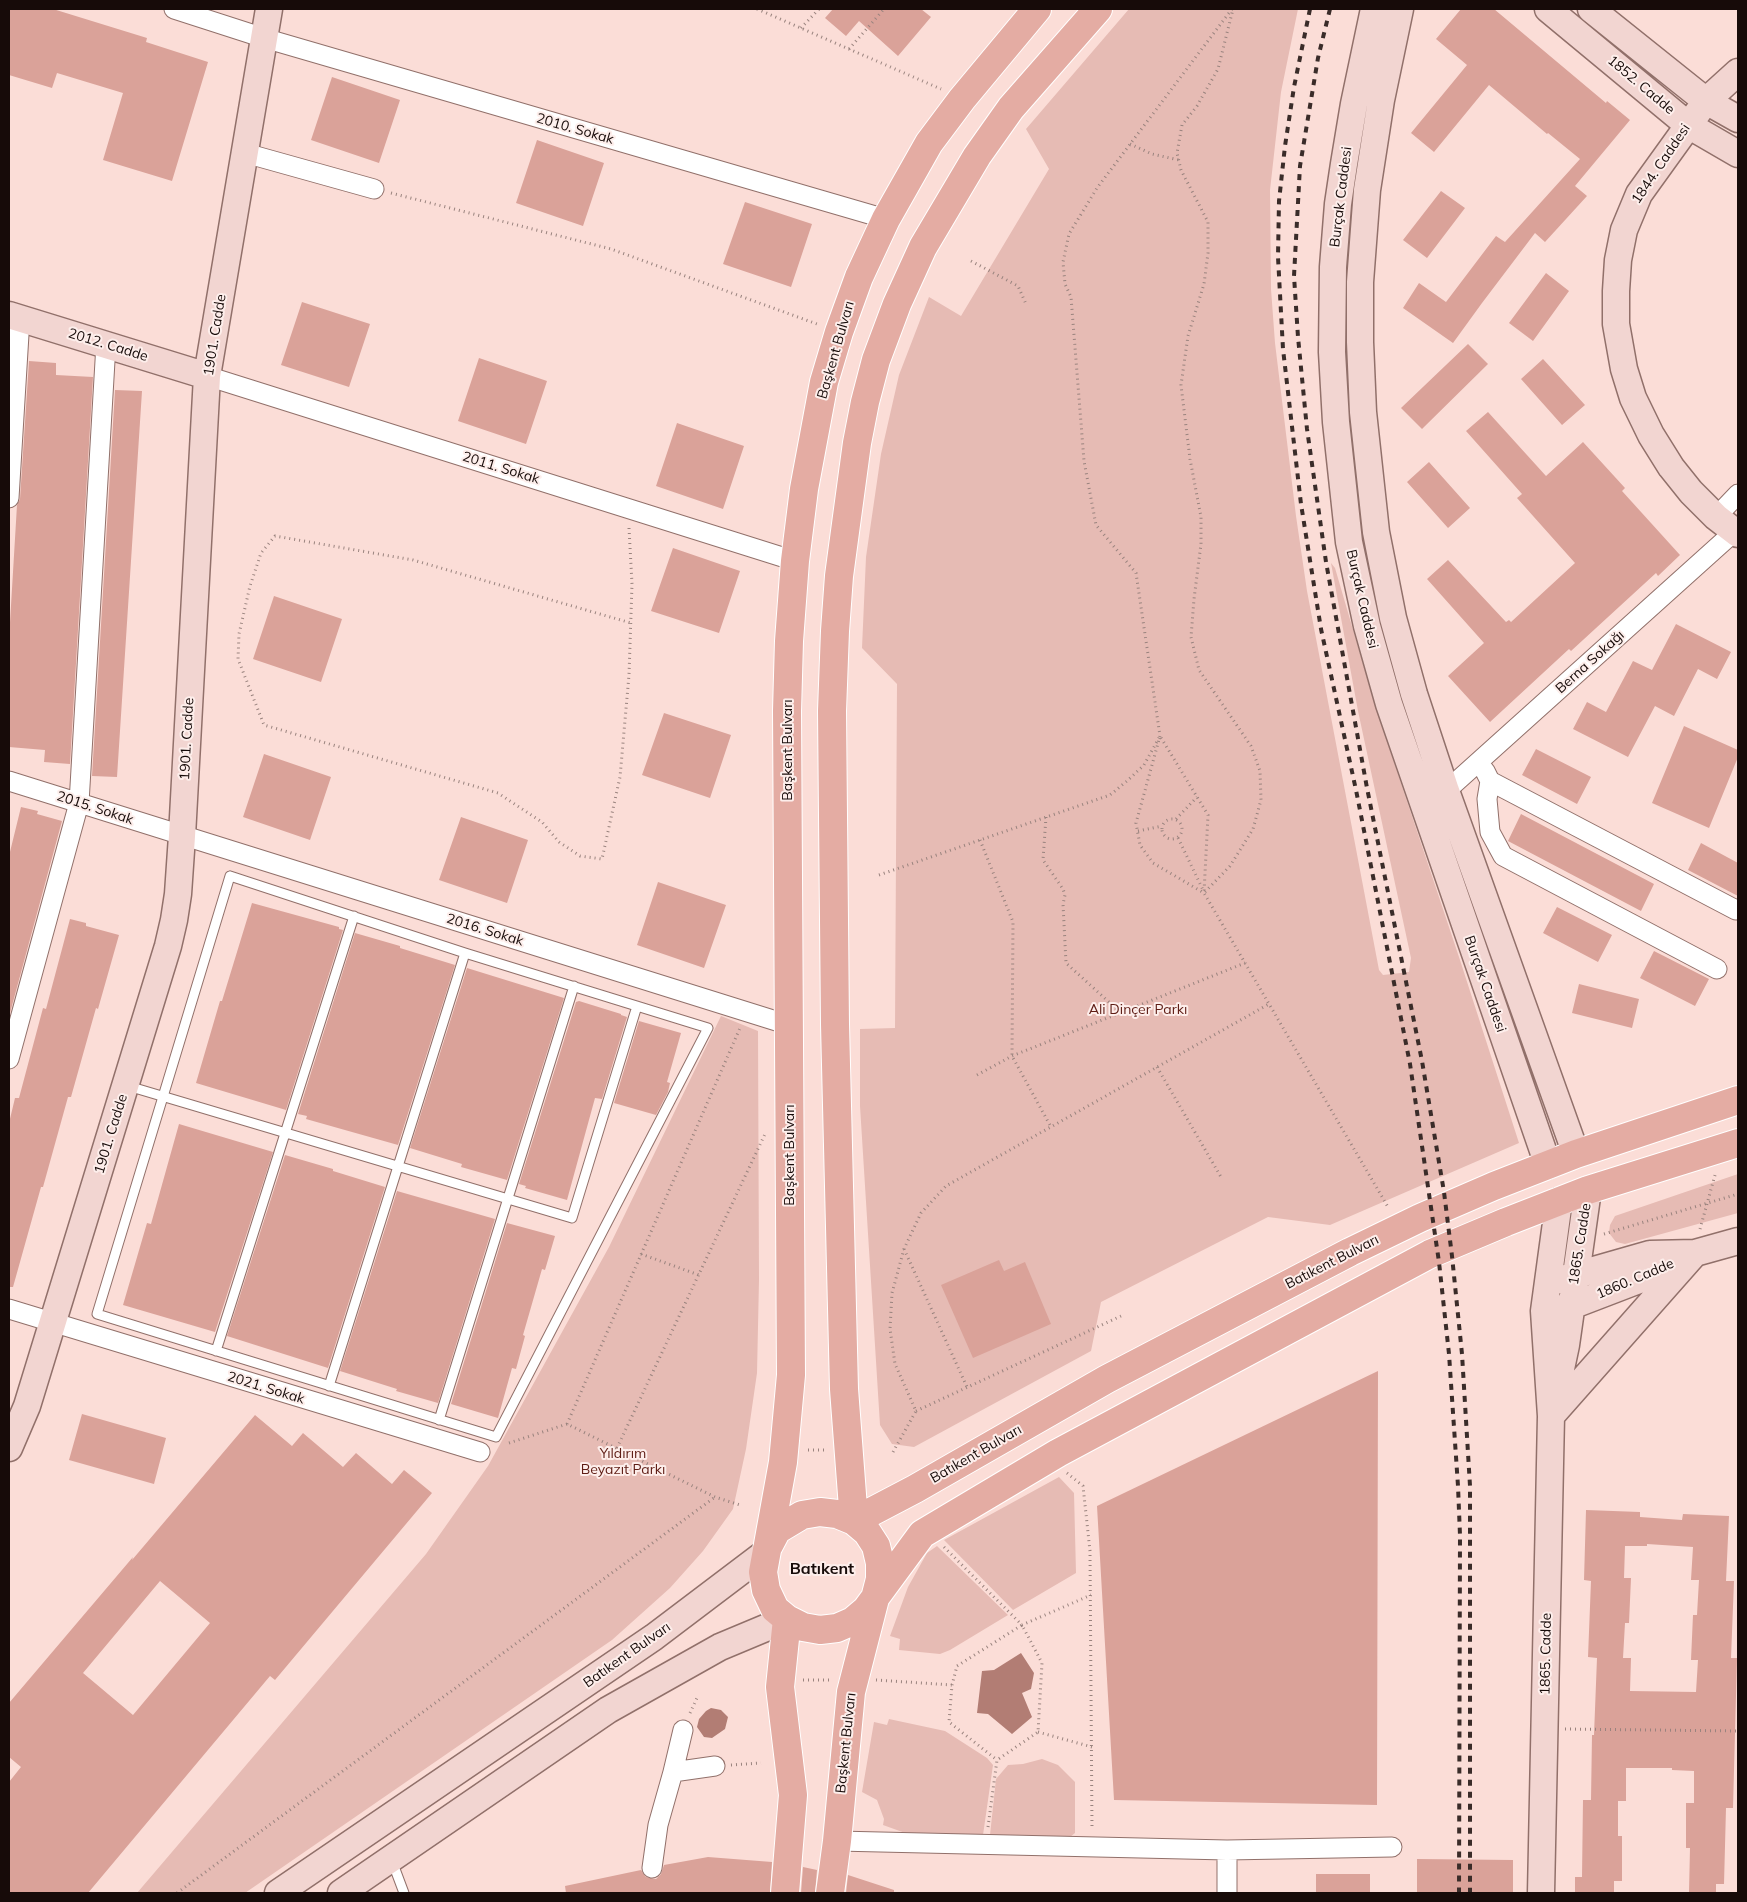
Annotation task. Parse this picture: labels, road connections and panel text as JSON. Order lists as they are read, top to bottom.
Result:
{
  "streets": {
    "main road": ["Başkent Bulvarı", "Batıkent Bulvarı"],
    "street": [
      "1852. Cadde",
      "2010. Sokak",
      "1844. Caddesi",
      "Burçak Caddesi",
      "1901. Cadde",
      "2012. Cadde",
      "2011. Sokak",
      "Berna Sokağı",
      "2015. Sokak",
      "2016. Sokak",
      "1865. Cadde",
      "1860. Cadde",
      "2021. Sokak"
    ]
  },
  "crossings": [
    ["1852. Cadde", "1844. Caddesi"],
    ["2010. Sokak", "1901. Cadde"],
    ["2010. Sokak", "Başkent Bulvarı"],
    ["1844. Caddesi", "Berna Sokağı"],
    ["Burçak Caddesi", "Berna Sokağı"],
    ["Burçak Caddesi", "Batıkent Bulvarı"],
    ["1901. Cadde", "2012. Cadde"],
    ["1901. Cadde", "2011. Sokak"],
    ["1901. Cadde", "2015. Sokak"],
    ["1901. Cadde", "2016. Sokak"],
    ["1901. Cadde", "2021. Sokak"],
    ["2012. Cadde", "2011. Sokak"],
    ["Başkent Bulvarı", "2011. Sokak"],
    ["Başkent Bulvarı", "2016. Sokak"],
    ["Başkent Bulvarı", "Batıkent Bulvarı"],
    ["2015. Sokak", "2016. Sokak"],
    ["1865. Cadde", "1860. Cadde"]
  ],
  "districts": ["Batıkent"],
  "parks": ["Ali Dinçer Parkı", "Yıldırım Beyazıt Parkı"]
}
